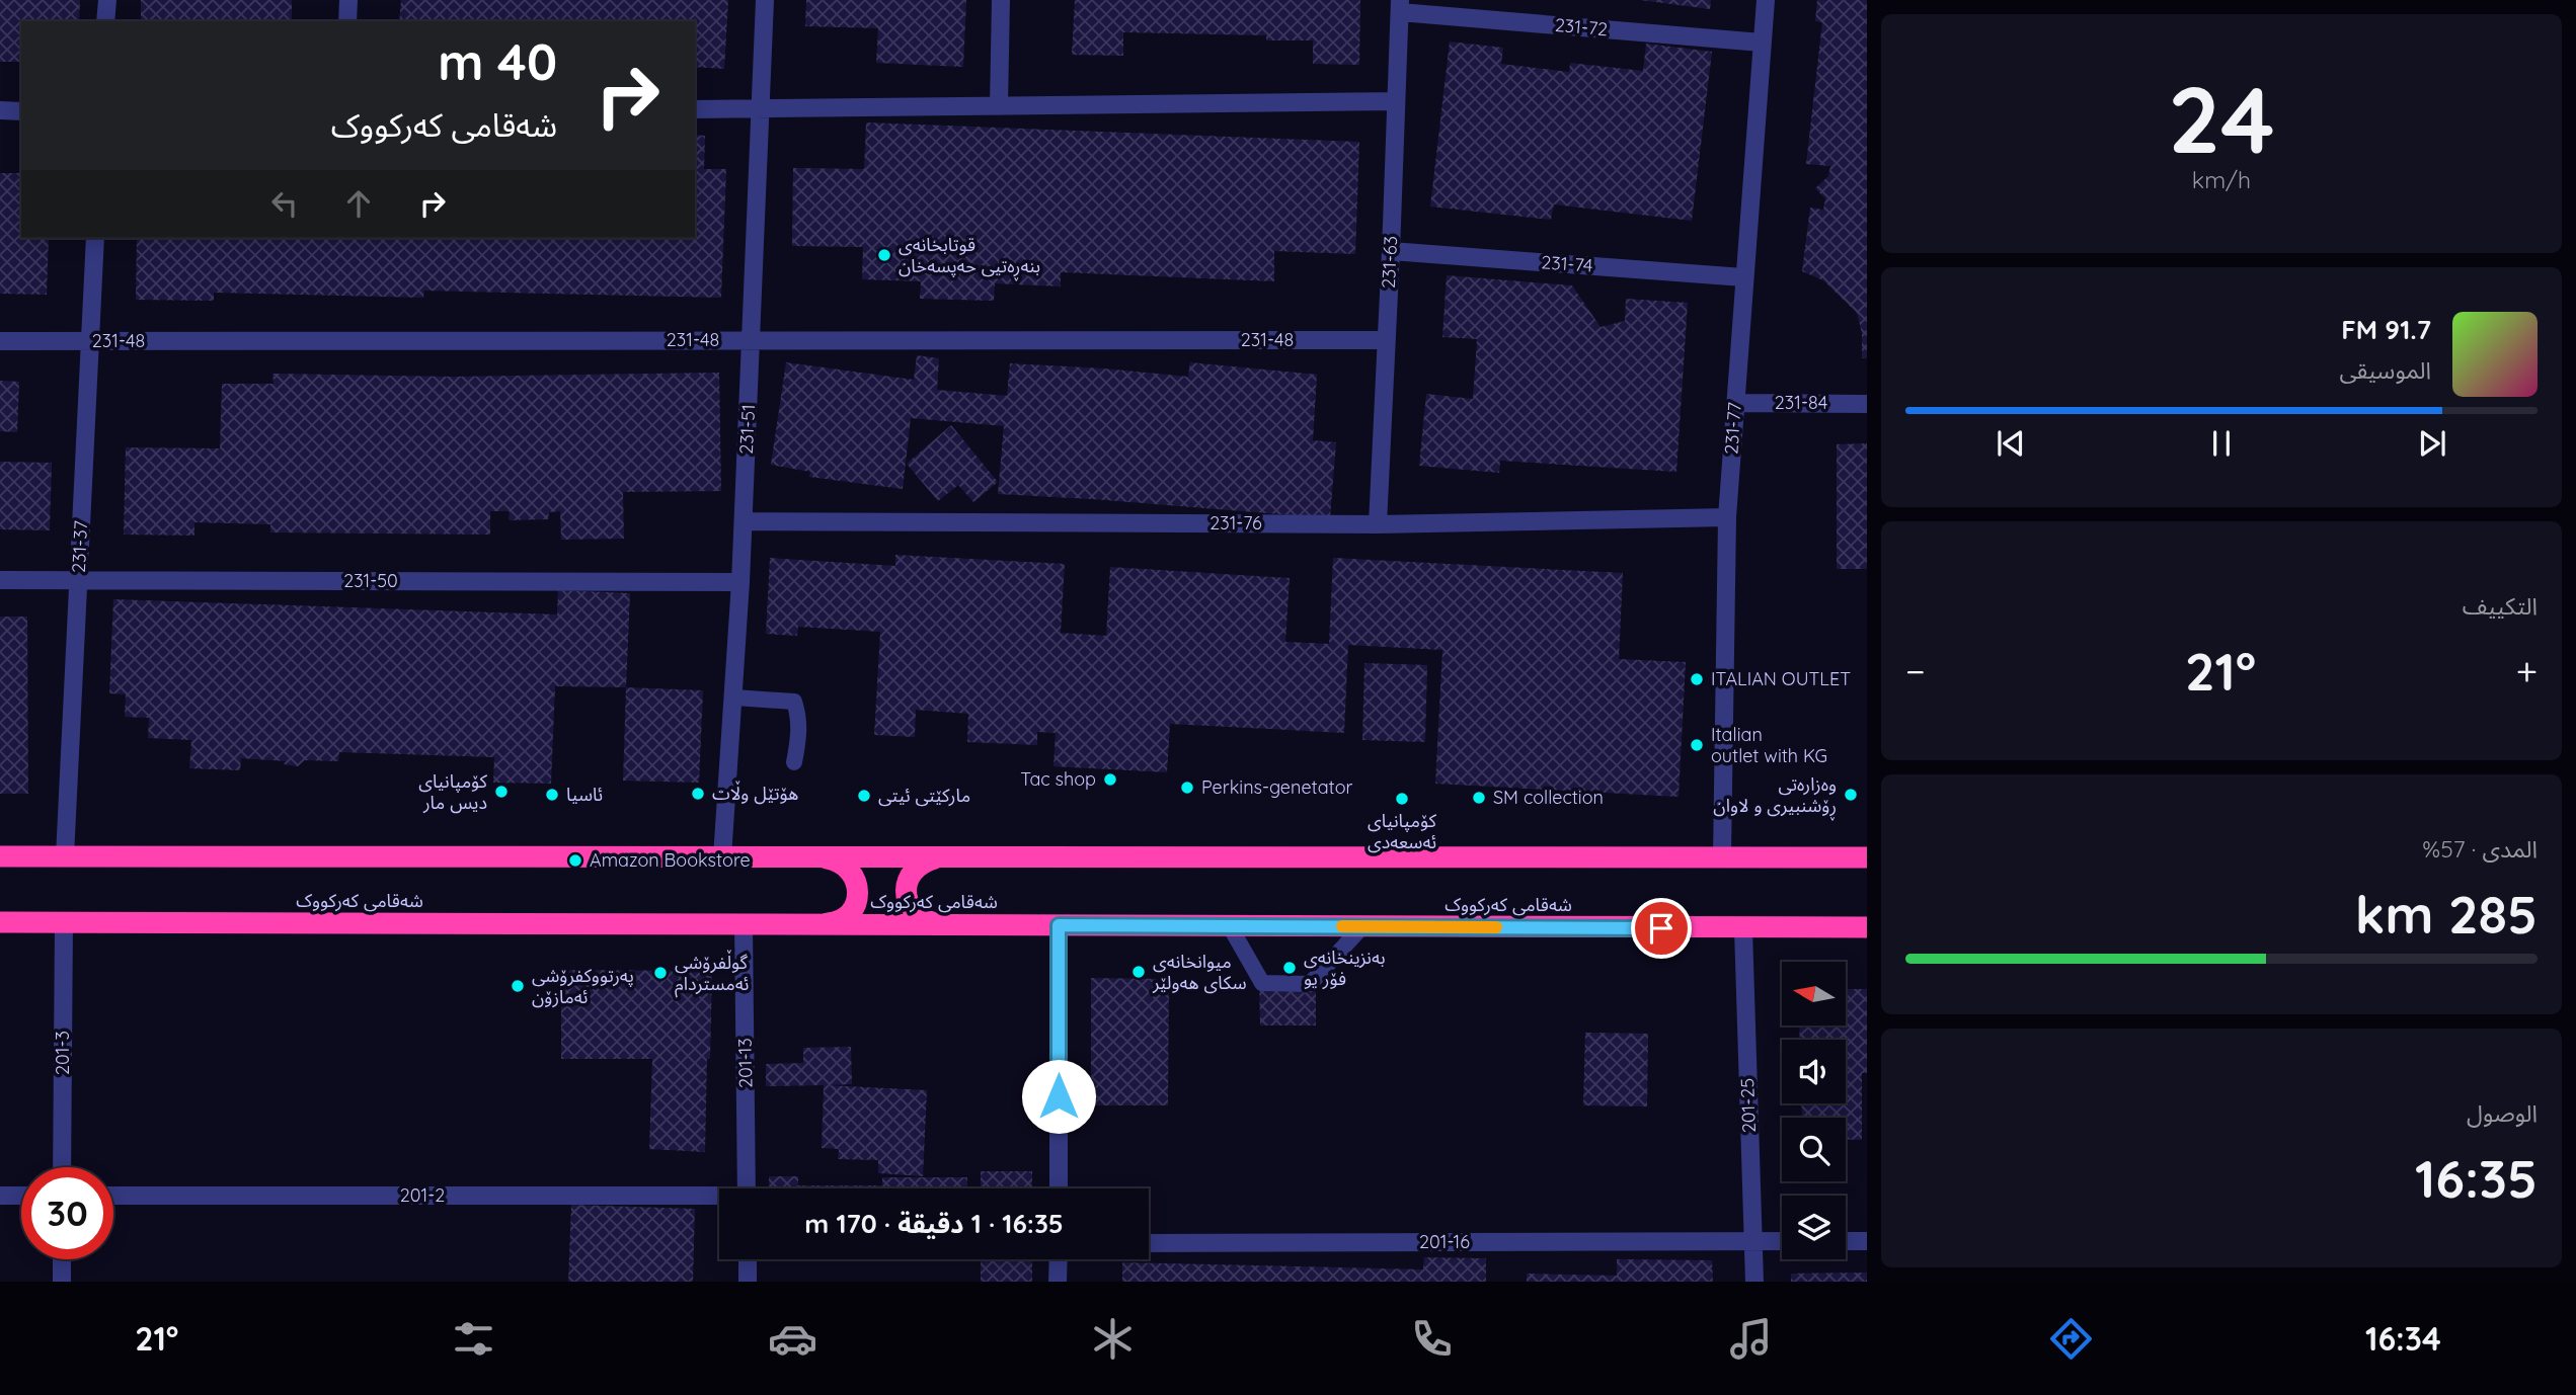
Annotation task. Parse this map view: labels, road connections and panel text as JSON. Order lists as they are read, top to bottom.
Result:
{
  "streets": {
    "highway": ["شەقامی کەرکووک"],
    "street": [
      "231-72",
      "231-63",
      "231-74",
      "231-48",
      "231-84",
      "231-77",
      "231-51",
      "231-76",
      "231-37",
      "231-50",
      "201-3",
      "201-13",
      "201-25",
      "201-2",
      "201-16"
    ]
  },
  "crossings": [
    ["231-72", "231-63"],
    ["231-72", "231-77"],
    ["231-63", "231-74"],
    ["231-63", "231-48"],
    ["231-63", "231-76"],
    ["231-74", "231-77"],
    ["231-48", "231-51"],
    ["231-48", "231-37"],
    ["231-84", "231-77"],
    ["231-77", "231-76"],
    ["231-51", "231-76"],
    ["231-51", "231-50"],
    ["231-37", "231-50"],
    ["شەقامی کەرکووک", "201-3"],
    ["شەقامی کەرکووک", "201-13"],
    ["شەقامی کەرکووک", "201-25"],
    ["201-25", "201-16"]
  ],
  "places": [
    "قوتابخانەی بنەڕەتیی حەپسەخان",
    "ITALIAN OUTLET",
    "Italian outlet with KG",
    "Tac shop",
    "Perkins-genetator",
    "کۆمپانیای دیس مار",
    "هۆتێل وڵات",
    "ئاسیا",
    "وەزارەتی ڕۆشنبیری و لاوان",
    "مارکێتی ئیتی",
    "SM collection",
    "کۆمپانیای ئەسعەدی",
    "Amazon Bookstore",
    "بەنزینخانەی فۆر یو",
    "میوانخانەی سکای هەولێر",
    "گوڵفرۆشی ئەمستردام",
    "پەرتووکفرۆشی ئەمازۆن"
  ],
  "north": "left",
  "page": {
    "tile": [
      ["24", "km/h"],
      "التكييف",
      ["المدى · 57%", "285 km"],
      ["الوصول", "16:35"]
    ],
    "turn": ["40 m", "شەقامی کەرکووک"],
    "song": ["91.7 FM", "الموسيقى"],
    "heat": ["−", "21°", "+"],
    "limit": "30",
    "trip": "16:35 · 1 دقيقة · 170 m",
    "tabs": ["16:34", "21°"]
  }
}
